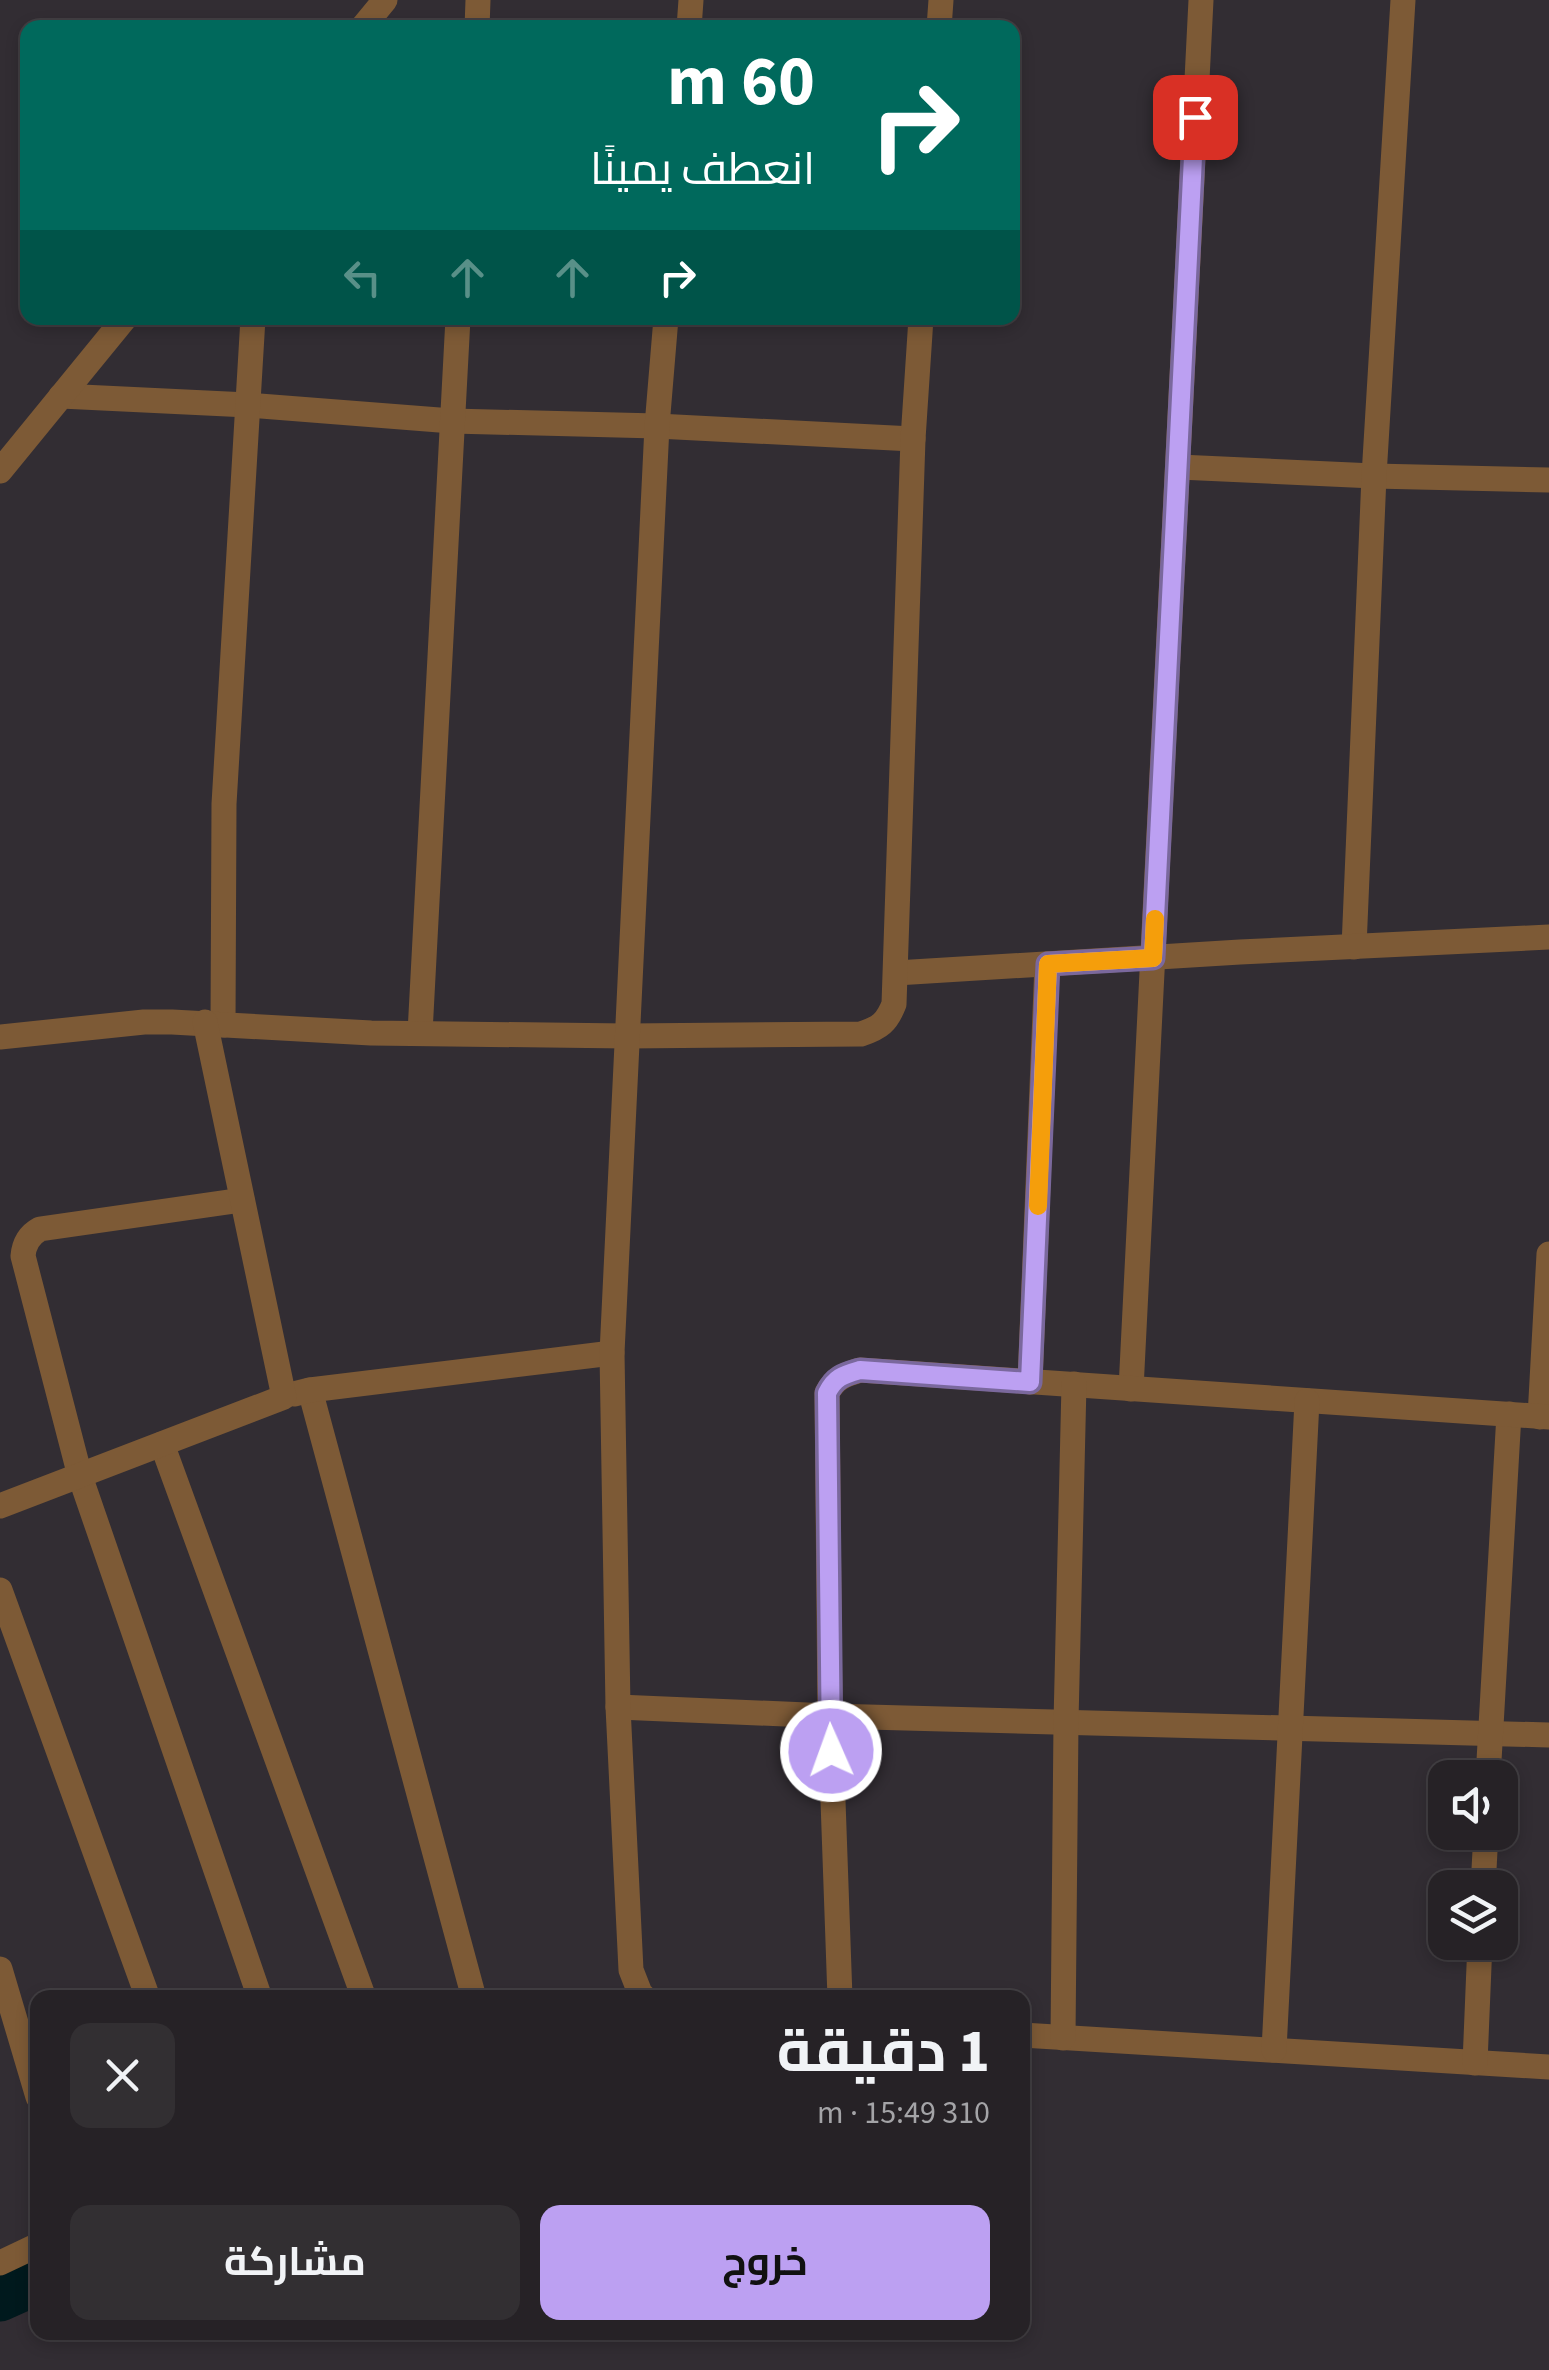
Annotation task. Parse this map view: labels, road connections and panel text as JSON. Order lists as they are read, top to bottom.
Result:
{
  "page": {
    "turn": ["60 m", "انعطف يمينًا"],
    "heading": ["1 دقيقة", "310 m · 15:49"],
    "buttons": ["خروج", "مشاركة"]
  }
}
